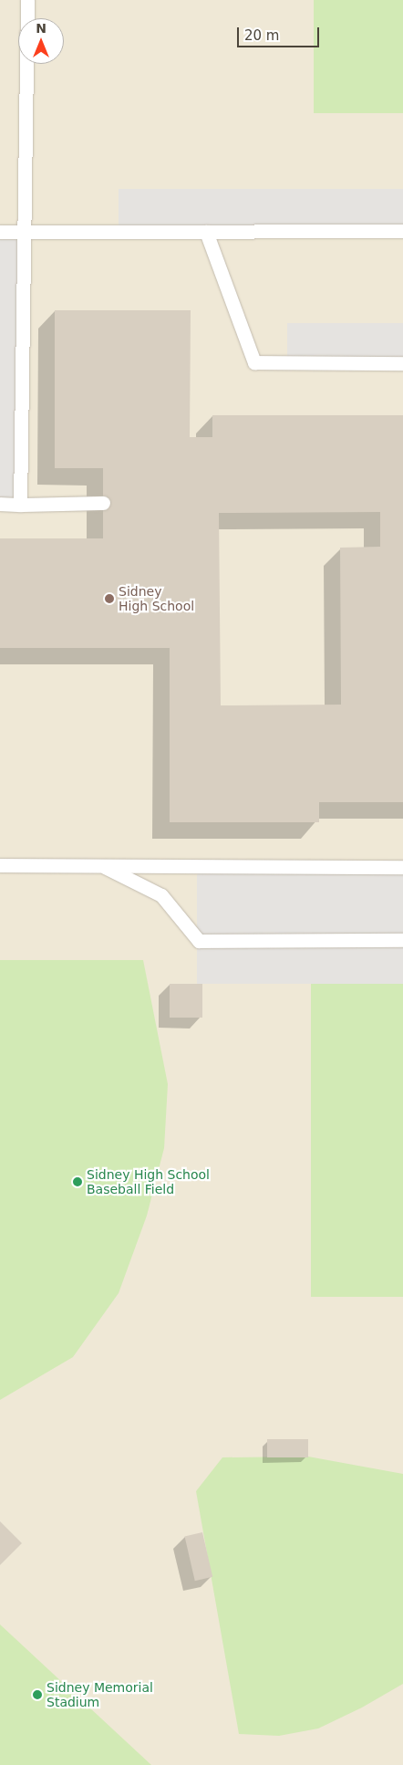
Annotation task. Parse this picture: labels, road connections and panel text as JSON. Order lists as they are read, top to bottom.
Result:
{
  "places": ["Sidney High School", "Sidney High School Baseball Field", "Sidney Memorial Stadium"],
  "scale_bar": "20 m",
  "north": "top"
}
